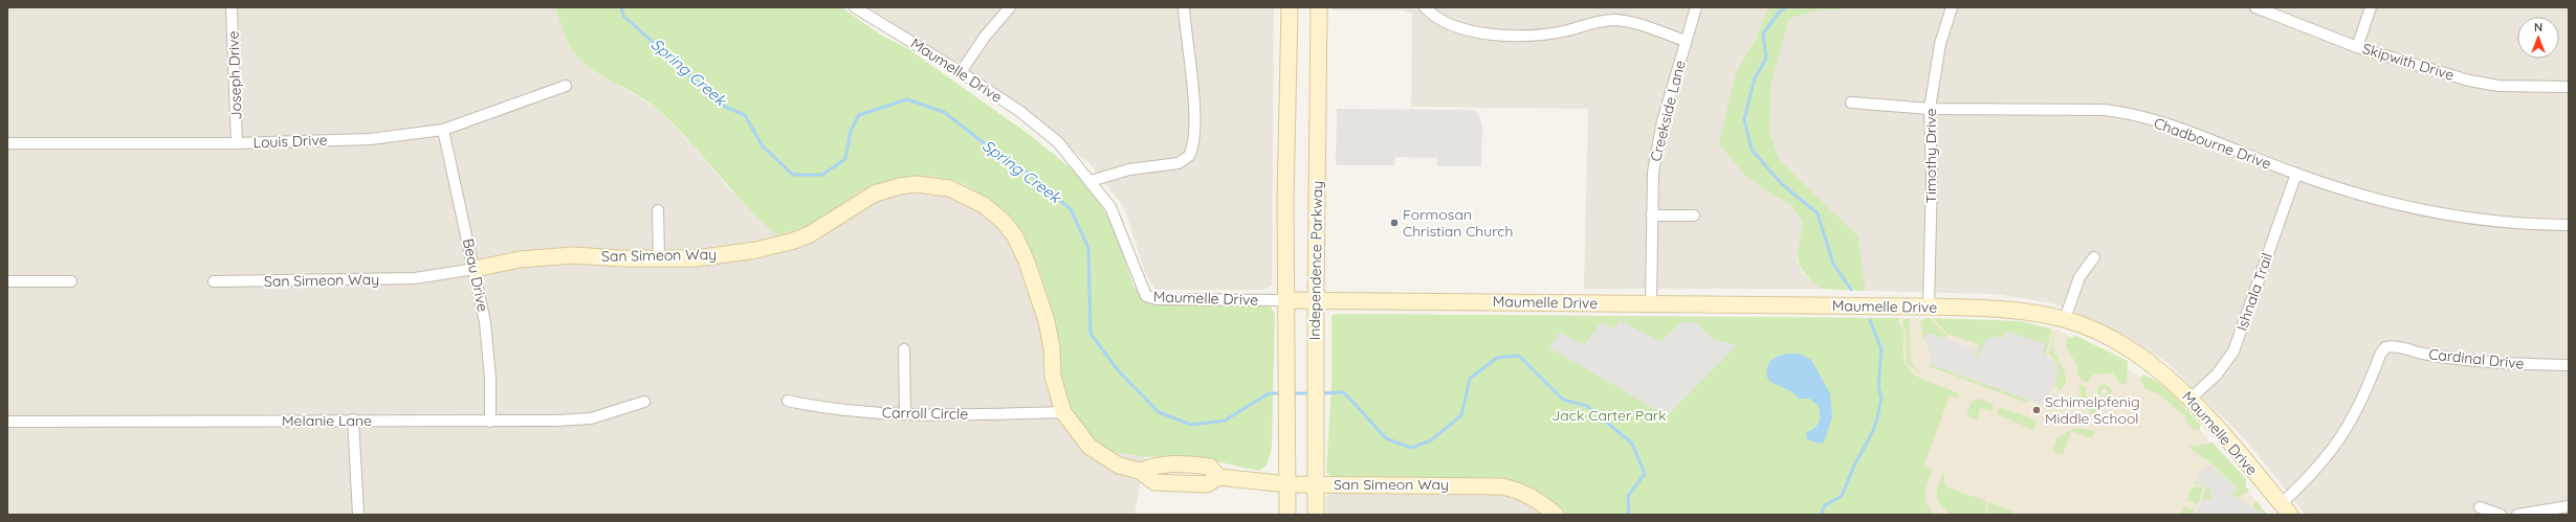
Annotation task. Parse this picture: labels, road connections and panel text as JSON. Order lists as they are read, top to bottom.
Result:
{
  "streets": {
    "street": [
      "Skipwith Drive",
      "Maumelle Drive",
      "Joseph Drive",
      "Creekside Lane",
      "Louis Drive",
      "Chadbourne Drive",
      "Timothy Drive",
      "San Simeon Way",
      "Independence Parkway",
      "Beau Drive",
      "Ishnala Trail",
      "Cardinal Drive",
      "Carroll Circle",
      "Melanie Lane"
    ]
  },
  "crossings": [
    ["Maumelle Drive", "Creekside Lane"],
    ["Maumelle Drive", "Timothy Drive"],
    ["Maumelle Drive", "Independence Parkway"],
    ["Maumelle Drive", "Ishnala Trail"],
    ["Maumelle Drive", "Cardinal Drive"],
    ["Joseph Drive", "Louis Drive"],
    ["Louis Drive", "Beau Drive"],
    ["Chadbourne Drive", "Timothy Drive"],
    ["Chadbourne Drive", "Ishnala Trail"],
    ["San Simeon Way", "Independence Parkway"],
    ["San Simeon Way", "Beau Drive"],
    ["San Simeon Way", "Carroll Circle"],
    ["Beau Drive", "Melanie Lane"]
  ],
  "water": ["Spring Creek"],
  "parks": ["Jack Carter Park"],
  "places": ["Formosan Christian Church", "Schimelpfenig Middle School"],
  "north": "top"
}
